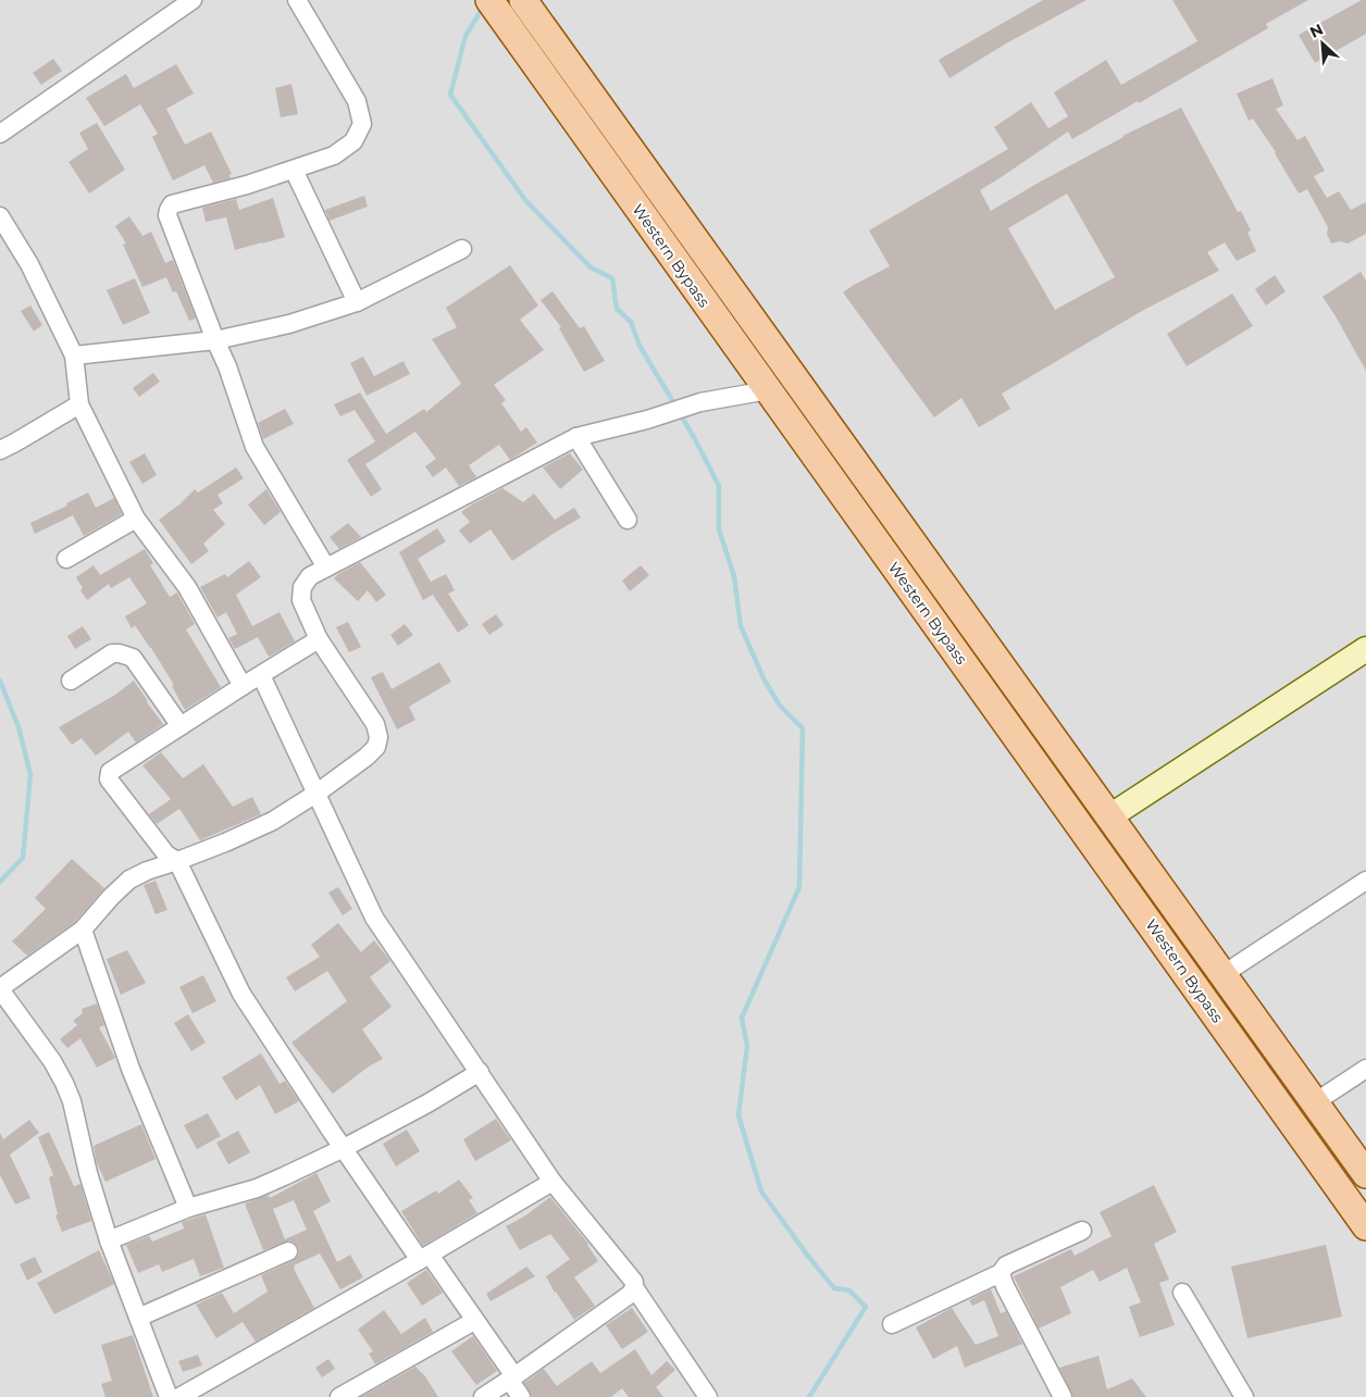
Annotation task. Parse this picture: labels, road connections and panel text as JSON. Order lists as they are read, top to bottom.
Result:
{
  "streets": {
    "main road": ["Western Bypass"]
  },
  "north": "top left"
}
